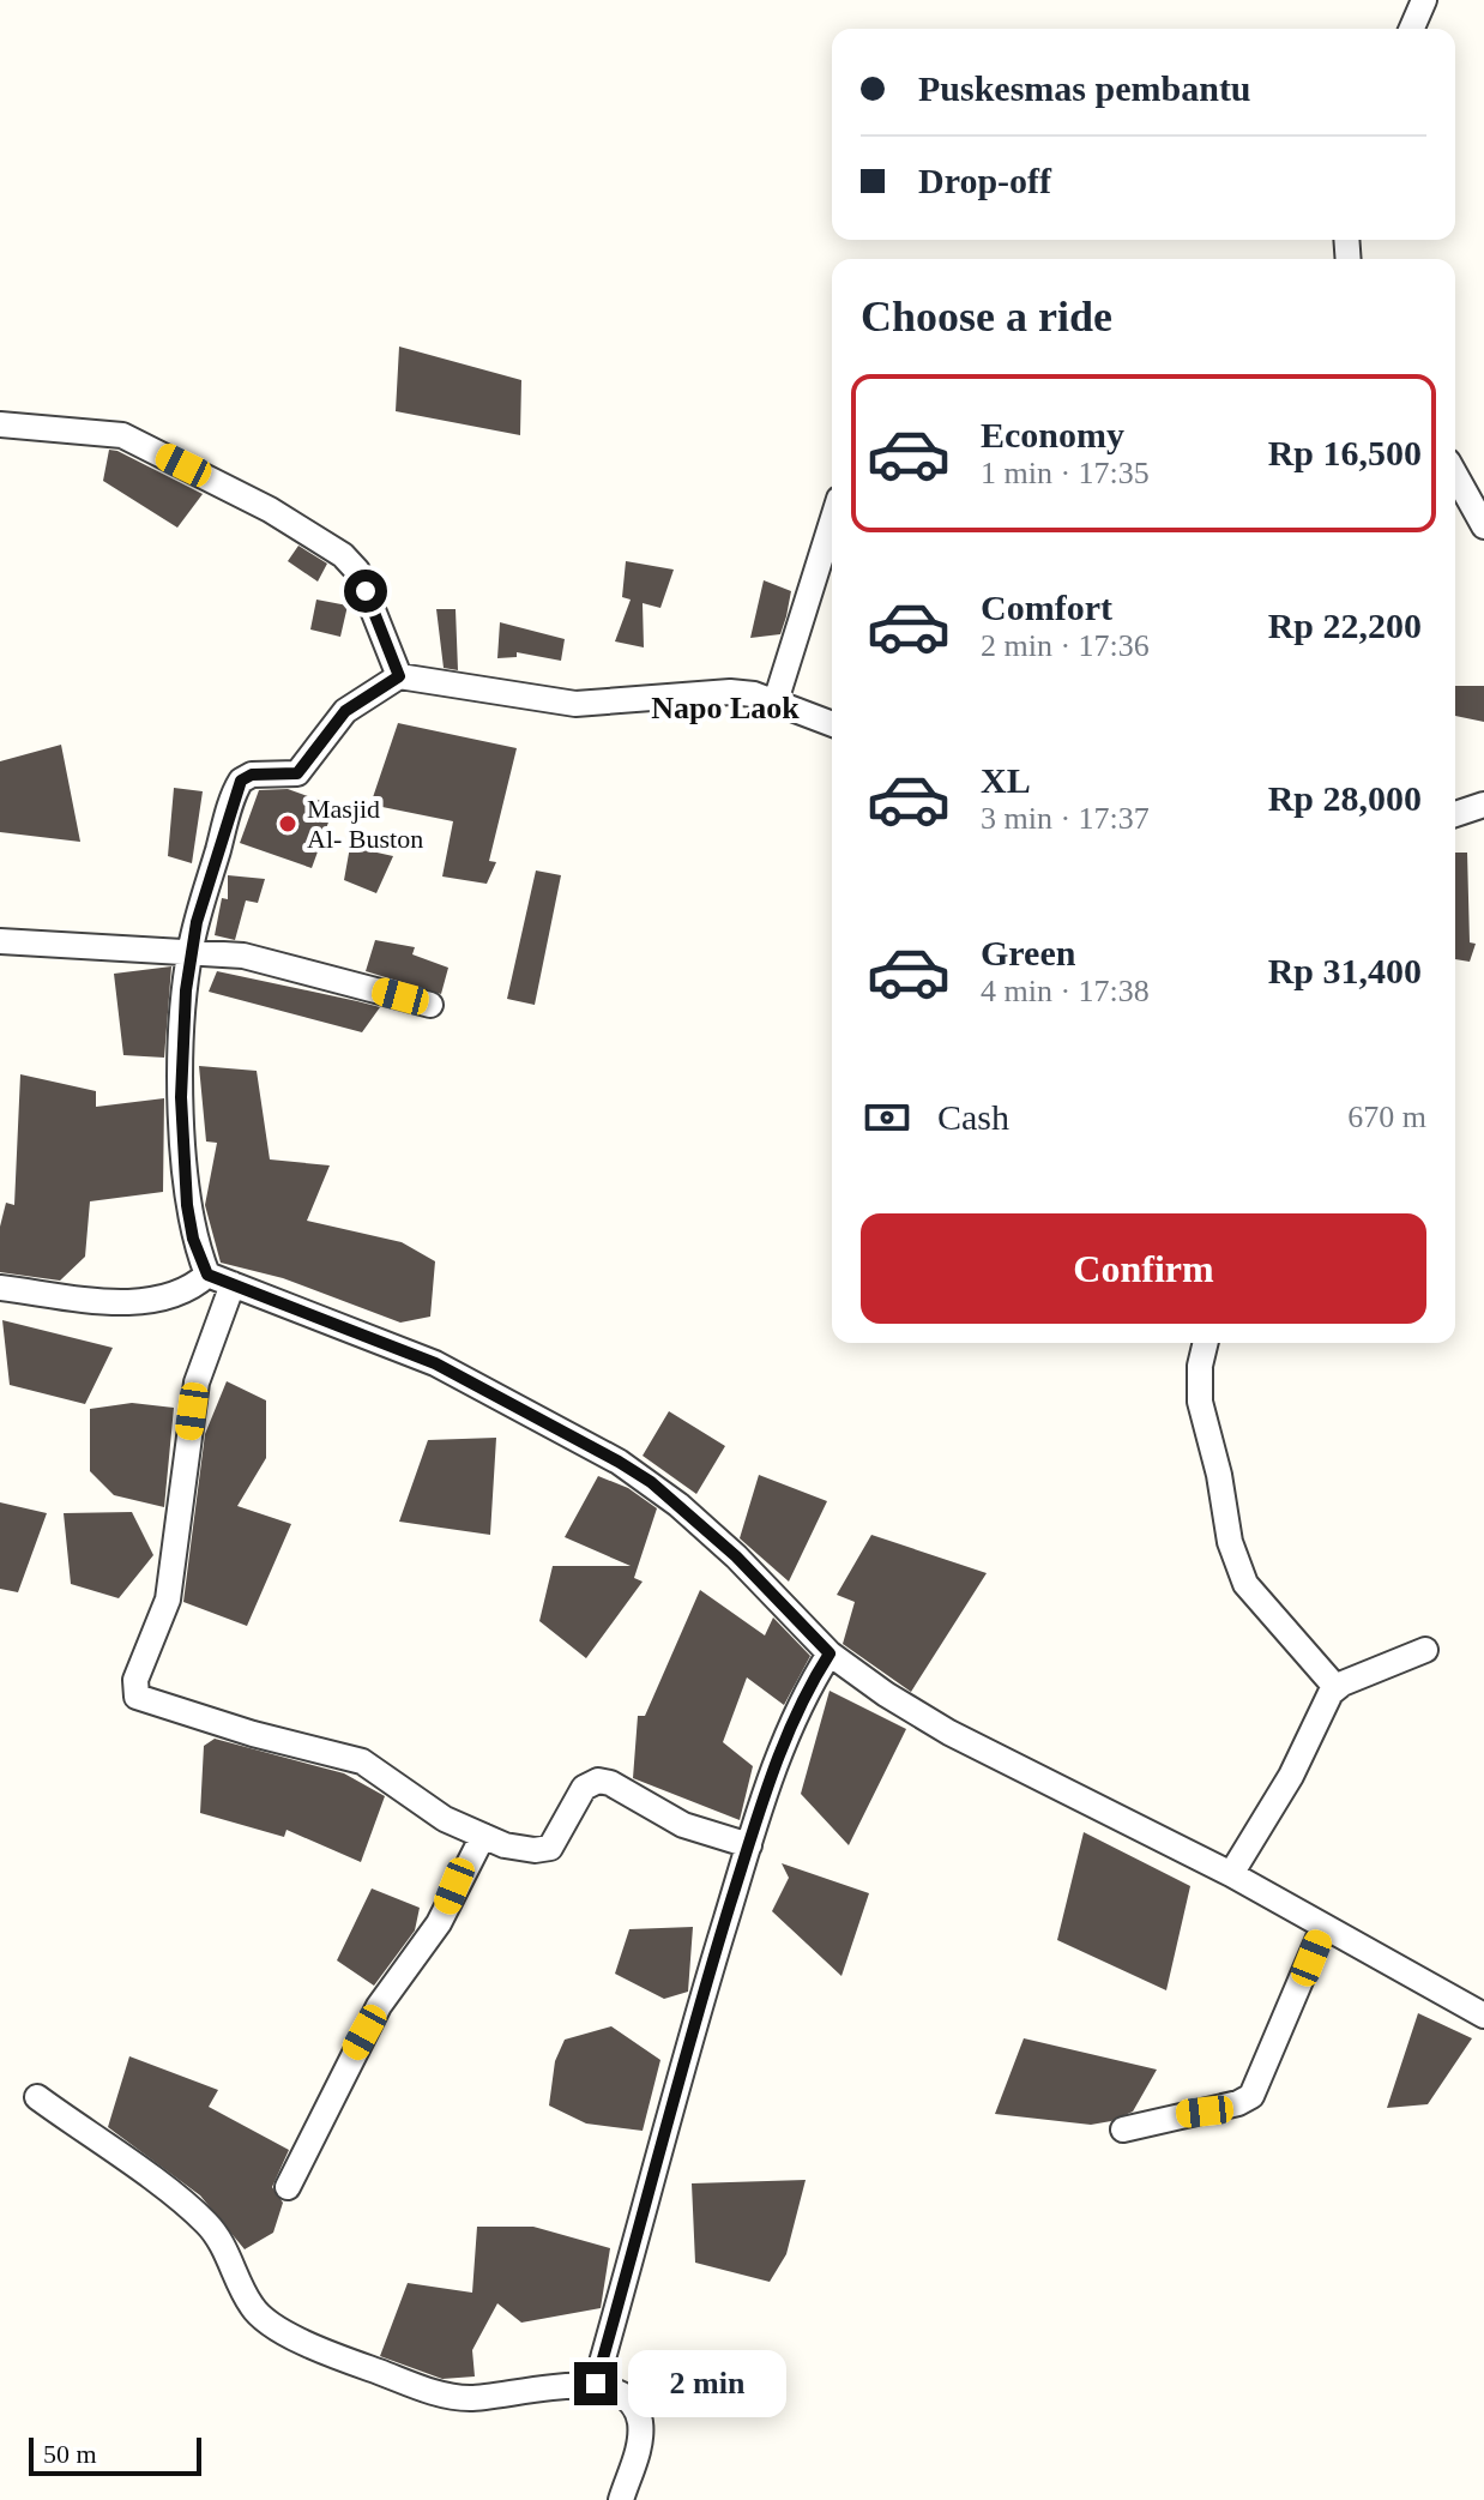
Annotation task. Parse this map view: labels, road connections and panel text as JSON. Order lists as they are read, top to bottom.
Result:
{
  "districts": ["Napo Laok"],
  "places": ["Masjid Al- Buston"],
  "scale_bar": "50 m",
  "page": {
    "banner": ["Puskesmas pembantu", "Drop-off"],
    "heading": "Choose a ride",
    "list": [
      {
        "name": "Economy",
        "note": "1 min · 17:35",
        "value": "Rp 16,500"
      },
      {
        "name": "Comfort",
        "note": "2 min · 17:36",
        "value": "Rp 22,200"
      },
      {
        "name": "XL",
        "note": "3 min · 17:37",
        "value": "Rp 28,000"
      },
      {
        "name": "Green",
        "note": "4 min · 17:38",
        "value": "Rp 31,400"
      }
    ],
    "pay": ["Cash", "670 m"],
    "buttons": "Confirm",
    "bubble": "2 min",
    "scale": "50 m"
  }
}
